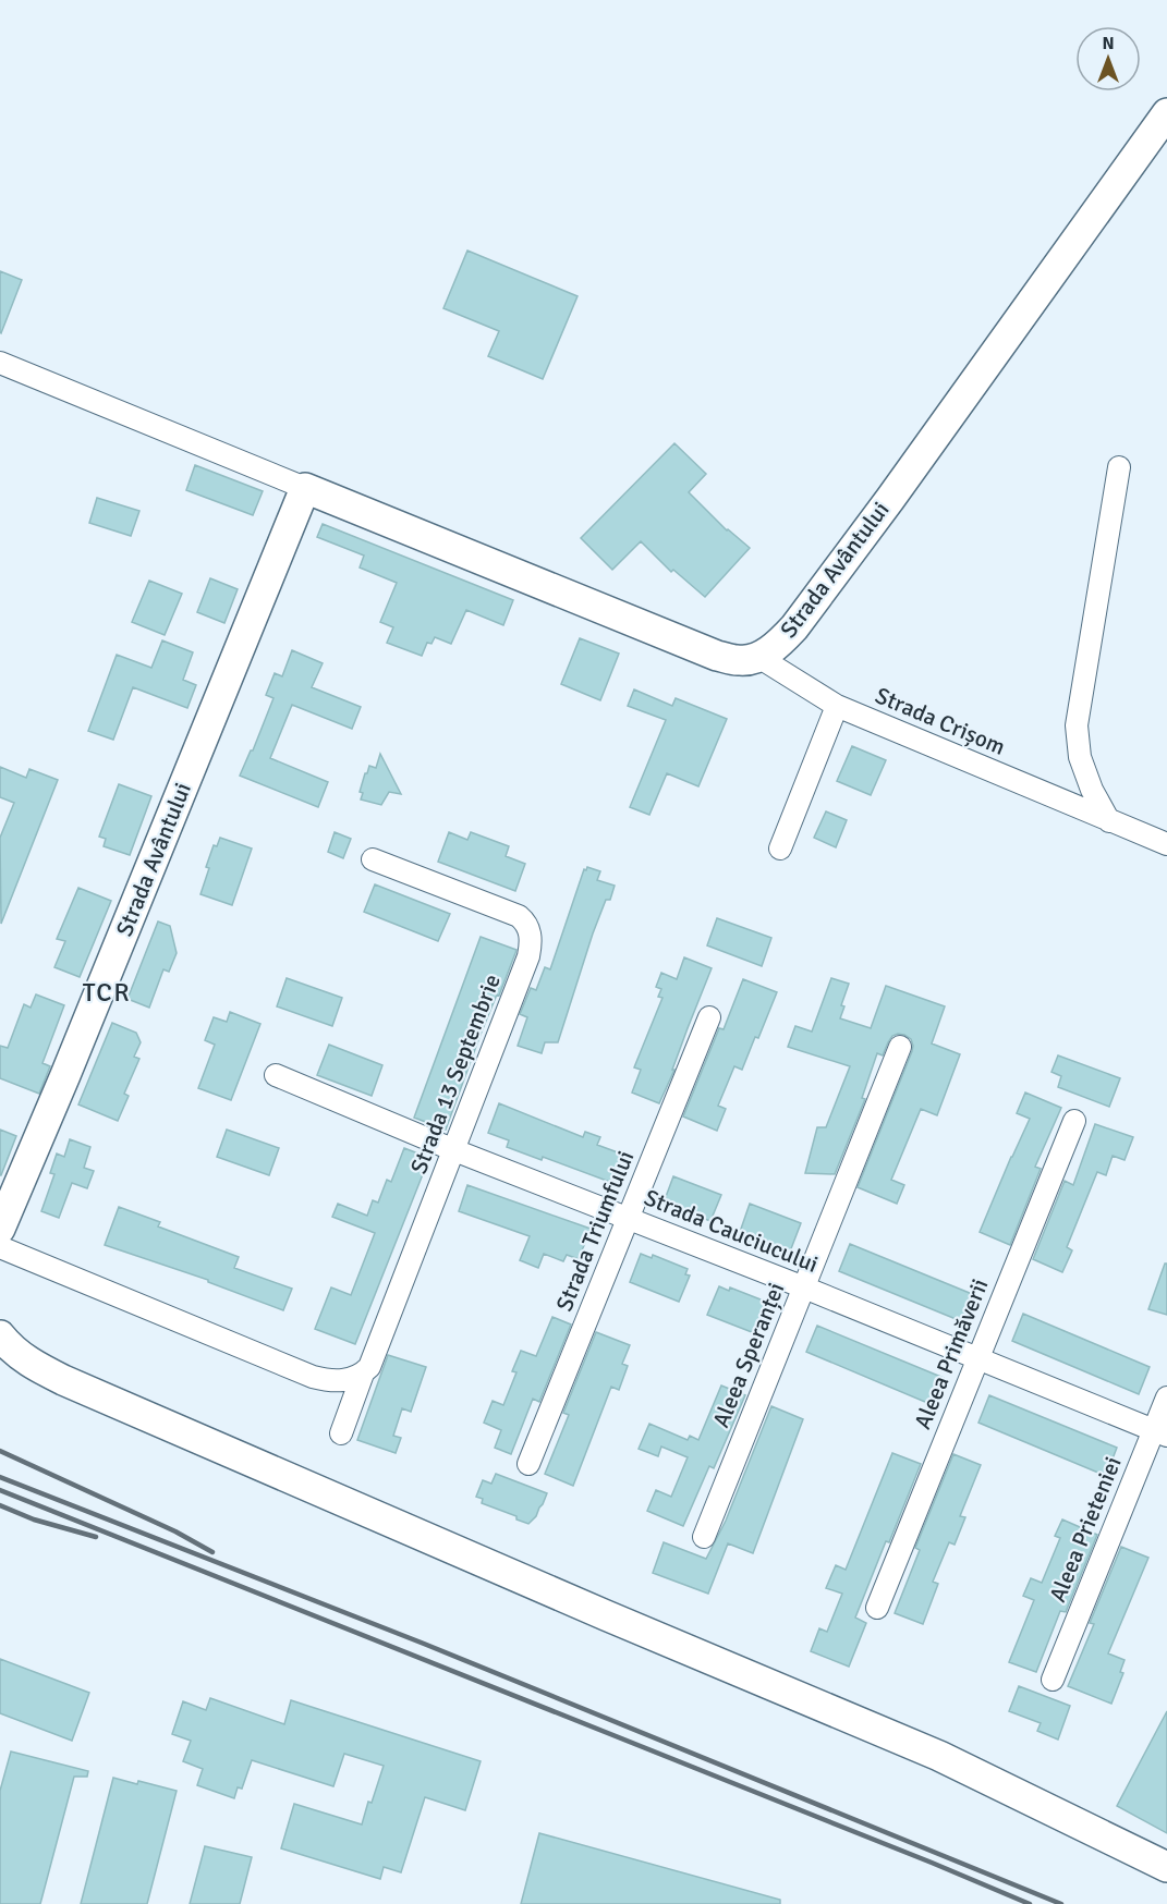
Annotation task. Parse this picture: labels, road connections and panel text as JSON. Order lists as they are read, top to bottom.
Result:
{
  "streets": {
    "main road": ["Strada Avântului"],
    "street": [
      "Strada Crișom",
      "Strada 13 Septembrie",
      "Strada Triumfului",
      "Strada Cauciucului",
      "Aleea Primăverii",
      "Aleea Speranței",
      "Aleea Prieteniei"
    ]
  },
  "crossings": [
    ["Strada Avântului", "Strada Crișom"],
    ["Strada 13 Septembrie", "Strada Cauciucului"],
    ["Strada Triumfului", "Strada Cauciucului"],
    ["Strada Cauciucului", "Aleea Primăverii"],
    ["Strada Cauciucului", "Aleea Speranței"],
    ["Strada Cauciucului", "Aleea Prieteniei"]
  ],
  "districts": ["TCR"],
  "north": "top"
}
